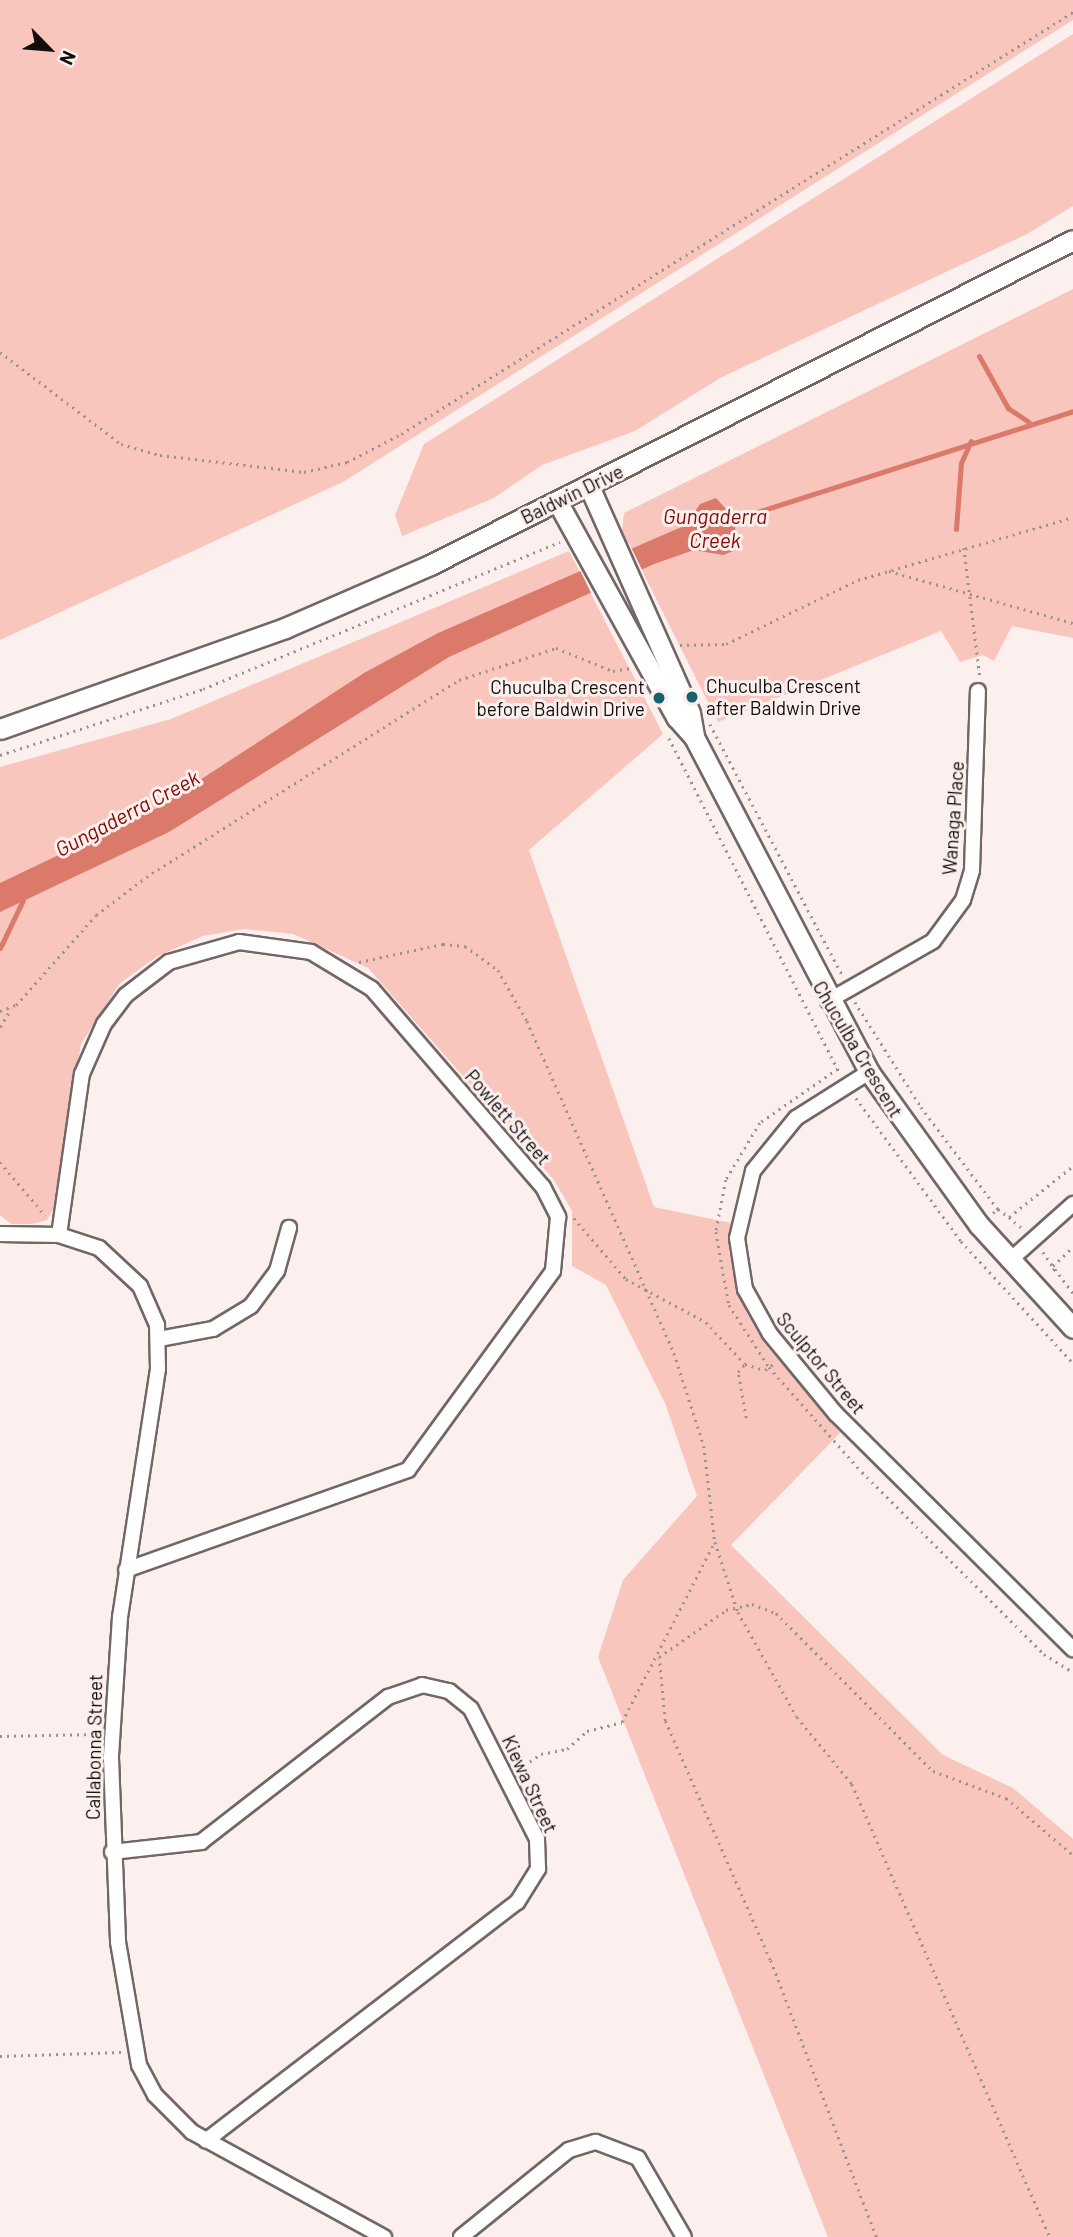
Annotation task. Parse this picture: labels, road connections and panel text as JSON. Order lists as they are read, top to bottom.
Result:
{
  "streets": {
    "main road": ["Baldwin Drive", "Chuculba Crescent"],
    "street": [
      "Wanaga Place",
      "Powlett Street",
      "Sculptor Street",
      "Callabonna Street",
      "Kiewa Street"
    ]
  },
  "crossings": [
    ["Baldwin Drive", "Chuculba Crescent"],
    ["Wanaga Place", "Chuculba Crescent"],
    ["Chuculba Crescent", "Sculptor Street"],
    ["Powlett Street", "Callabonna Street"],
    ["Callabonna Street", "Kiewa Street"]
  ],
  "water": ["Gungaderra Creek"],
  "places": ["Chuculba Crescent after Baldwin Drive", "Chuculba Crescent before Baldwin Drive"],
  "north": "bottom right"
}
